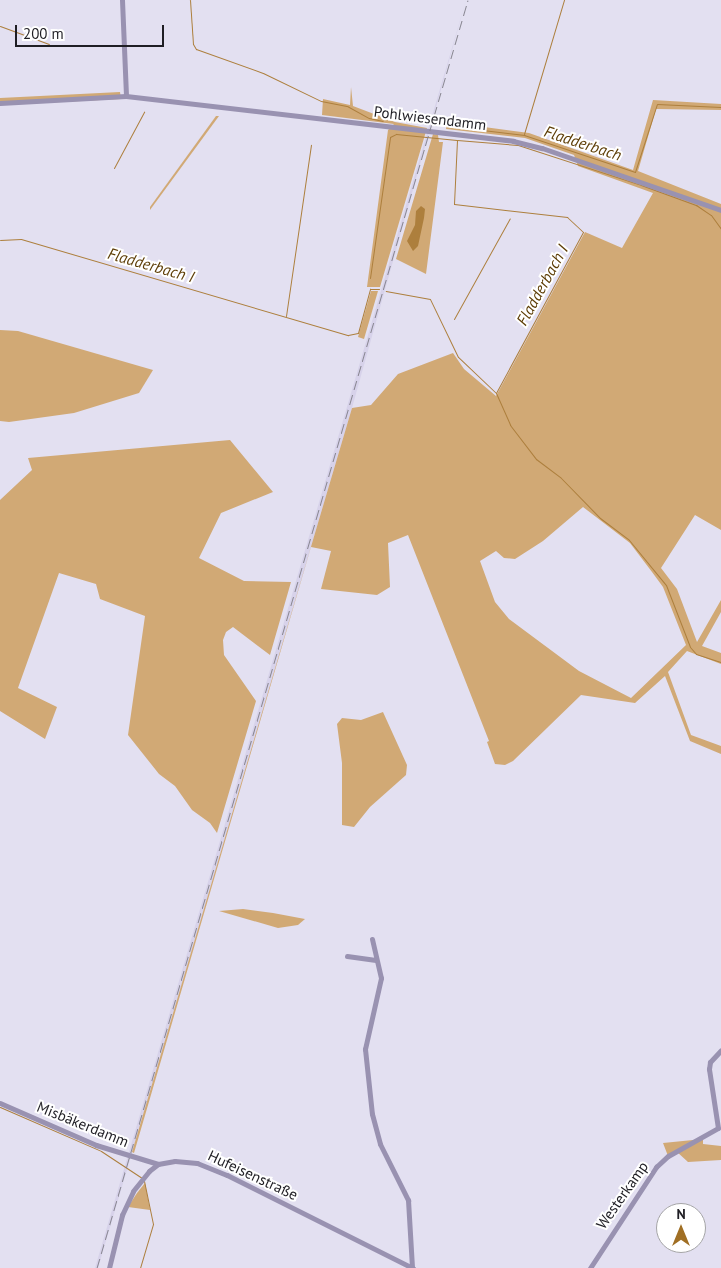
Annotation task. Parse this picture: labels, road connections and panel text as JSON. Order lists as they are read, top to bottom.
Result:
{
  "streets": {
    "street": [
      "Pohlwiesendamm",
      "Misbäkerdamm",
      "Hufeisenstraße",
      "Westerkamp"
    ]
  },
  "crossings": [
    ["Misbäkerdamm", "Hufeisenstraße"]
  ],
  "water": ["Fladderbach", "Fladderbach I"],
  "scale_bar": "200 m",
  "north": "top"
}
